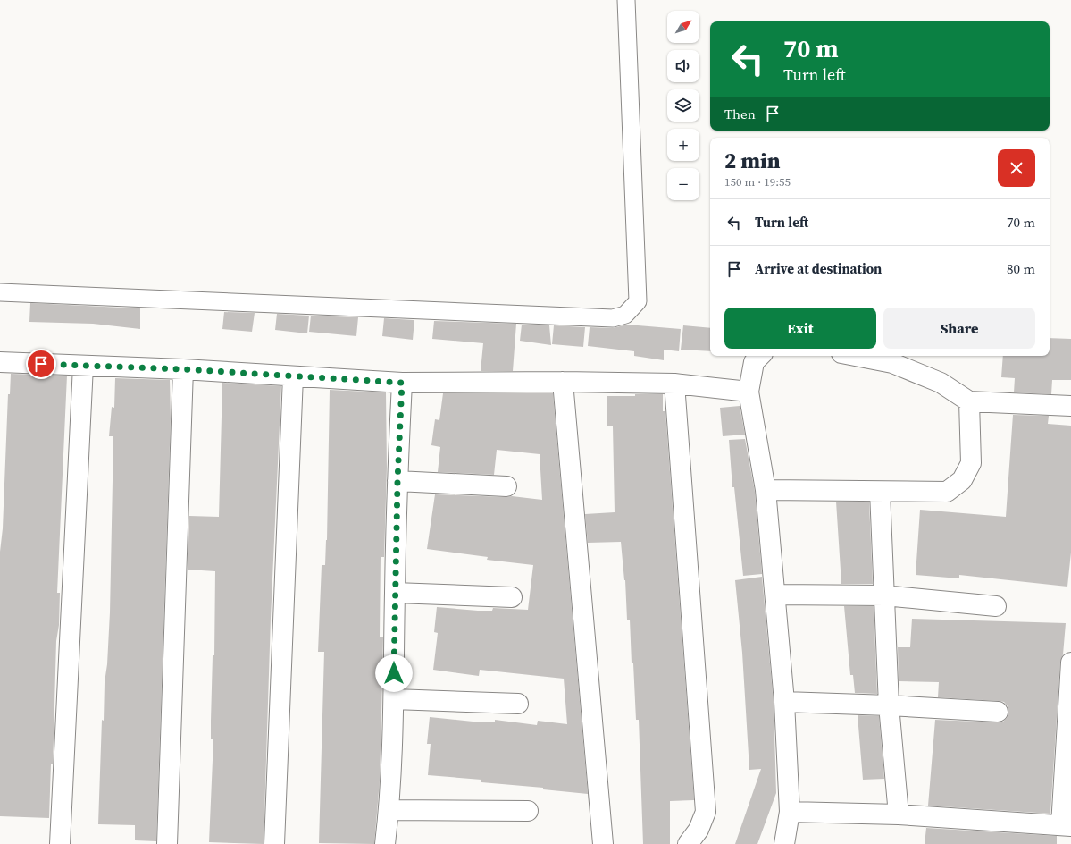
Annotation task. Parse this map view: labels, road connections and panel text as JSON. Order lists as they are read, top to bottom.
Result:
{
  "north": "top right",
  "page": {
    "map_buttons": ["+", "−"],
    "turn": ["70 m", "Turn left"],
    "then": "Then",
    "heading": ["2 min", "150 m · 19:55"],
    "list": [
      {
        "name": "Turn left",
        "value": "70 m"
      },
      {
        "name": "Arrive at destination",
        "value": "80 m"
      }
    ],
    "buttons": ["Exit", "Share"]
  }
}
